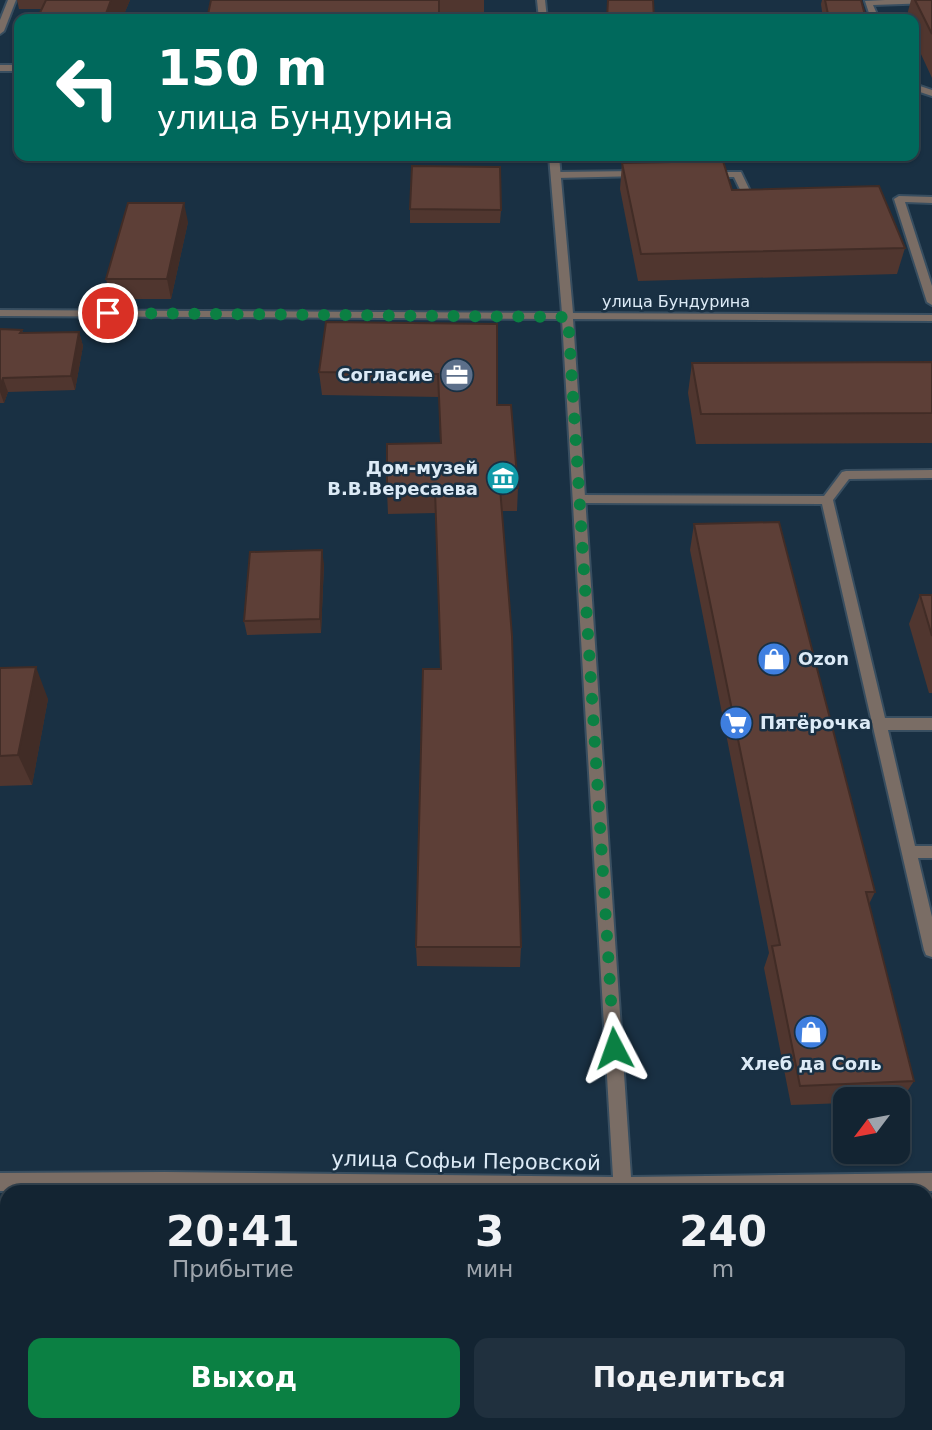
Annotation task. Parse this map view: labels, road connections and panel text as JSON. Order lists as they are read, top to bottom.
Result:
{
  "streets": {
    "street": ["улица Бундурина", "улица Софьи Перовской"]
  },
  "places": {
    "office": ["Согласие"],
    "museum": ["Дом-музей В.В.Вересаева"],
    "shop": ["Ozon", "Хлеб да Соль"],
    "supermarket": ["Пятёрочка"]
  },
  "north": "bottom left",
  "page": {
    "turn": ["150 m", "улица Бундурина"],
    "eta": [
      "20:41",
      "Прибытие",
      "3",
      "мин",
      "240",
      "m"
    ],
    "buttons": ["Выход", "Поделиться"]
  }
}
